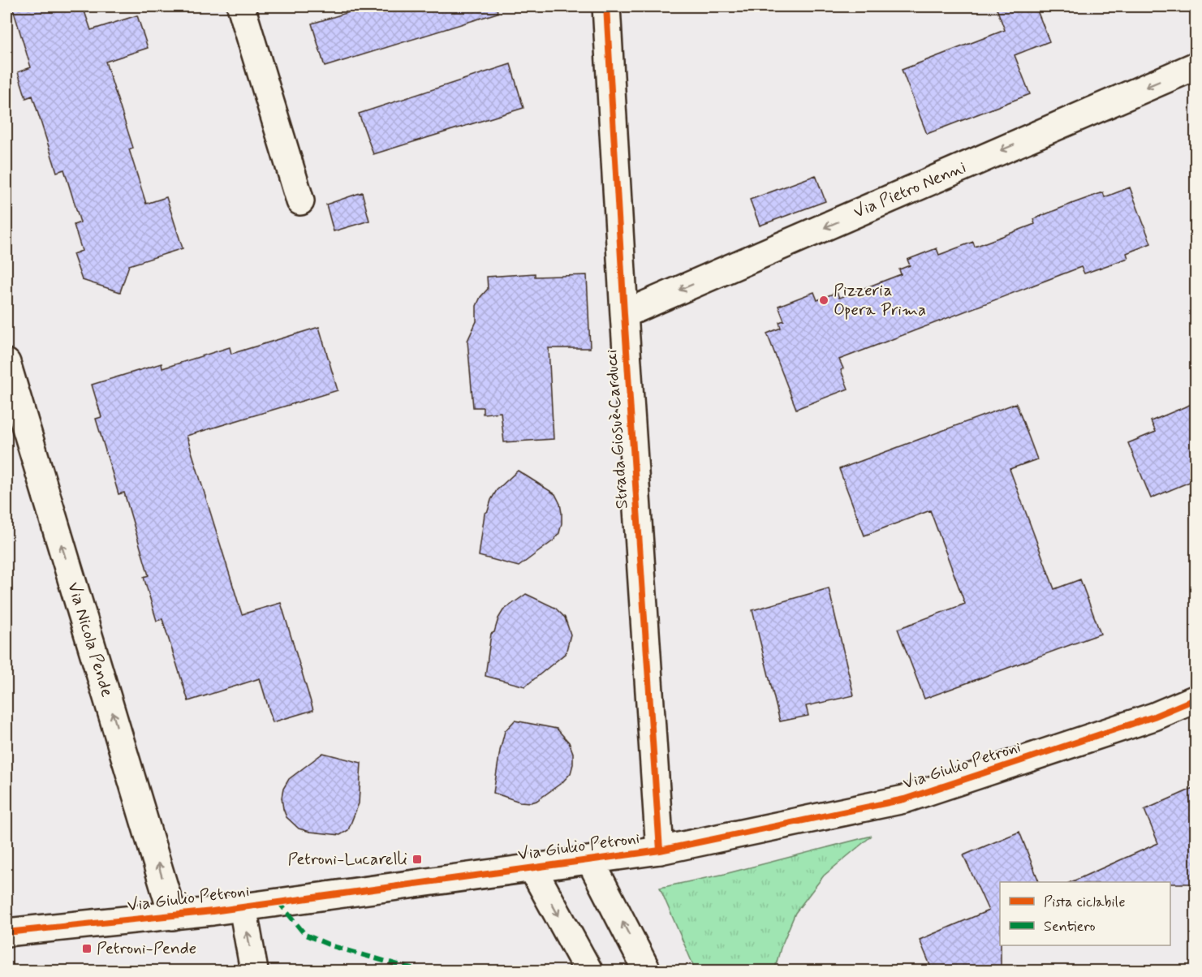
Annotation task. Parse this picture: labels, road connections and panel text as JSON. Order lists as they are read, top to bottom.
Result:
{
  "streets": {
    "street": [
      "Via Pietro Nenni",
      "Strada Giosuè Carducci",
      "Via Nicola Pende",
      "Via Giulio Petroni"
    ]
  },
  "crossings": [
    ["Via Pietro Nenni", "Strada Giosuè Carducci"],
    ["Strada Giosuè Carducci", "Via Giulio Petroni"],
    ["Via Nicola Pende", "Via Giulio Petroni"]
  ],
  "one_way": ["Via Pietro Nenni", "Via Nicola Pende"],
  "places": {
    "other": ["Pizzeria Opera Prima"],
    "transit": ["Petroni-Lucarelli", "Petroni-Pende"]
  },
  "legend": ["Pista ciclabile", "Sentiero"]
}
